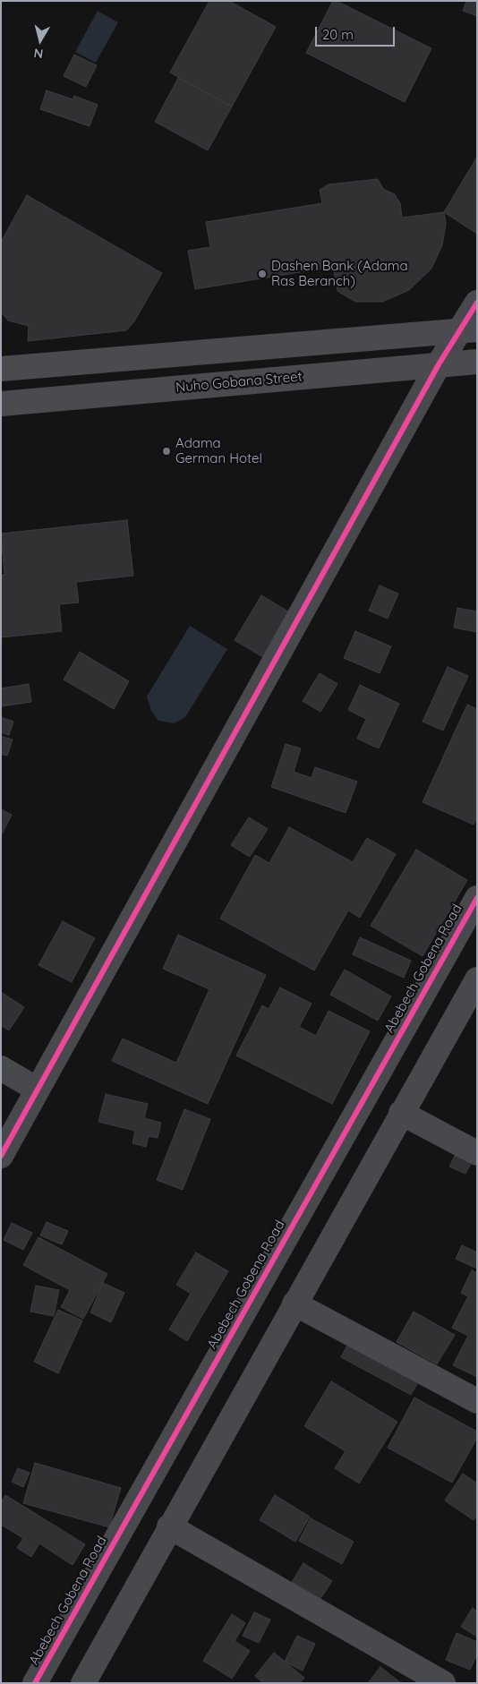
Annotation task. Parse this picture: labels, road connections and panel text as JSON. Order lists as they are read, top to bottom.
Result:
{
  "streets": {
    "main road": ["Nuho Gobana Street"],
    "street": ["Abebech Gobena Road"]
  },
  "places": ["Dashen Bank (Adama Ras Beranch)", "Adama German Hotel"],
  "scale_bar": "20 m",
  "north": "bottom"
}
